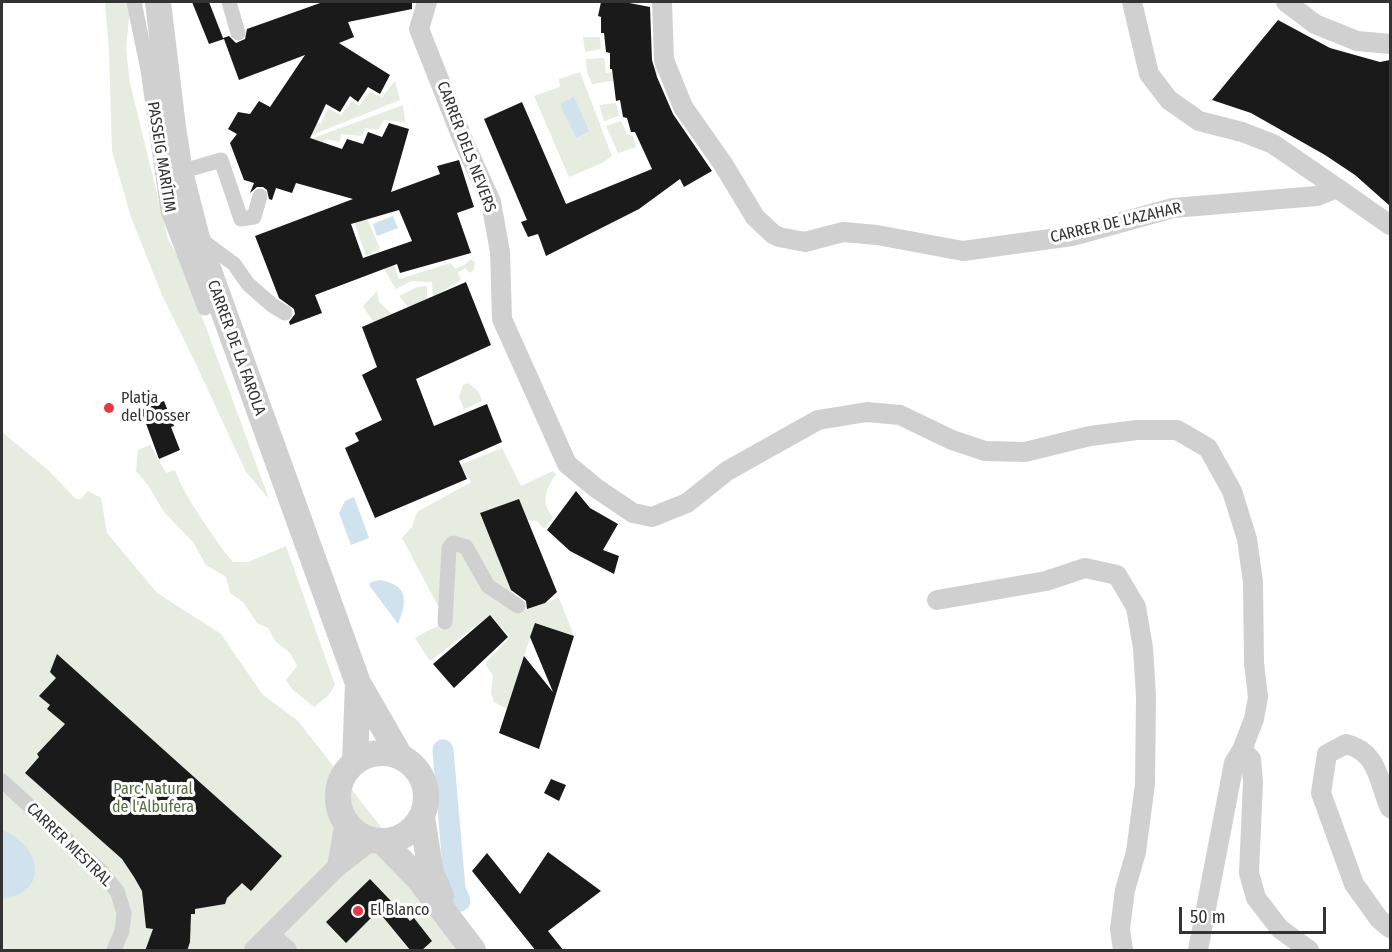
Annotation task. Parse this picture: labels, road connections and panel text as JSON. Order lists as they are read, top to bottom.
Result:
{
  "streets": {
    "street": [
      "CARRER DELS NEVERS",
      "PASSEIG MARÍTIM",
      "CARRER DE L'AZAHAR",
      "CARRER DE LA FAROLA",
      "CARRER MESTRAL"
    ]
  },
  "parks": ["Parc Natural de l'Albufera"],
  "places": ["Platja del Dosser", "El Blanco"],
  "scale_bar": "50 m"
}
